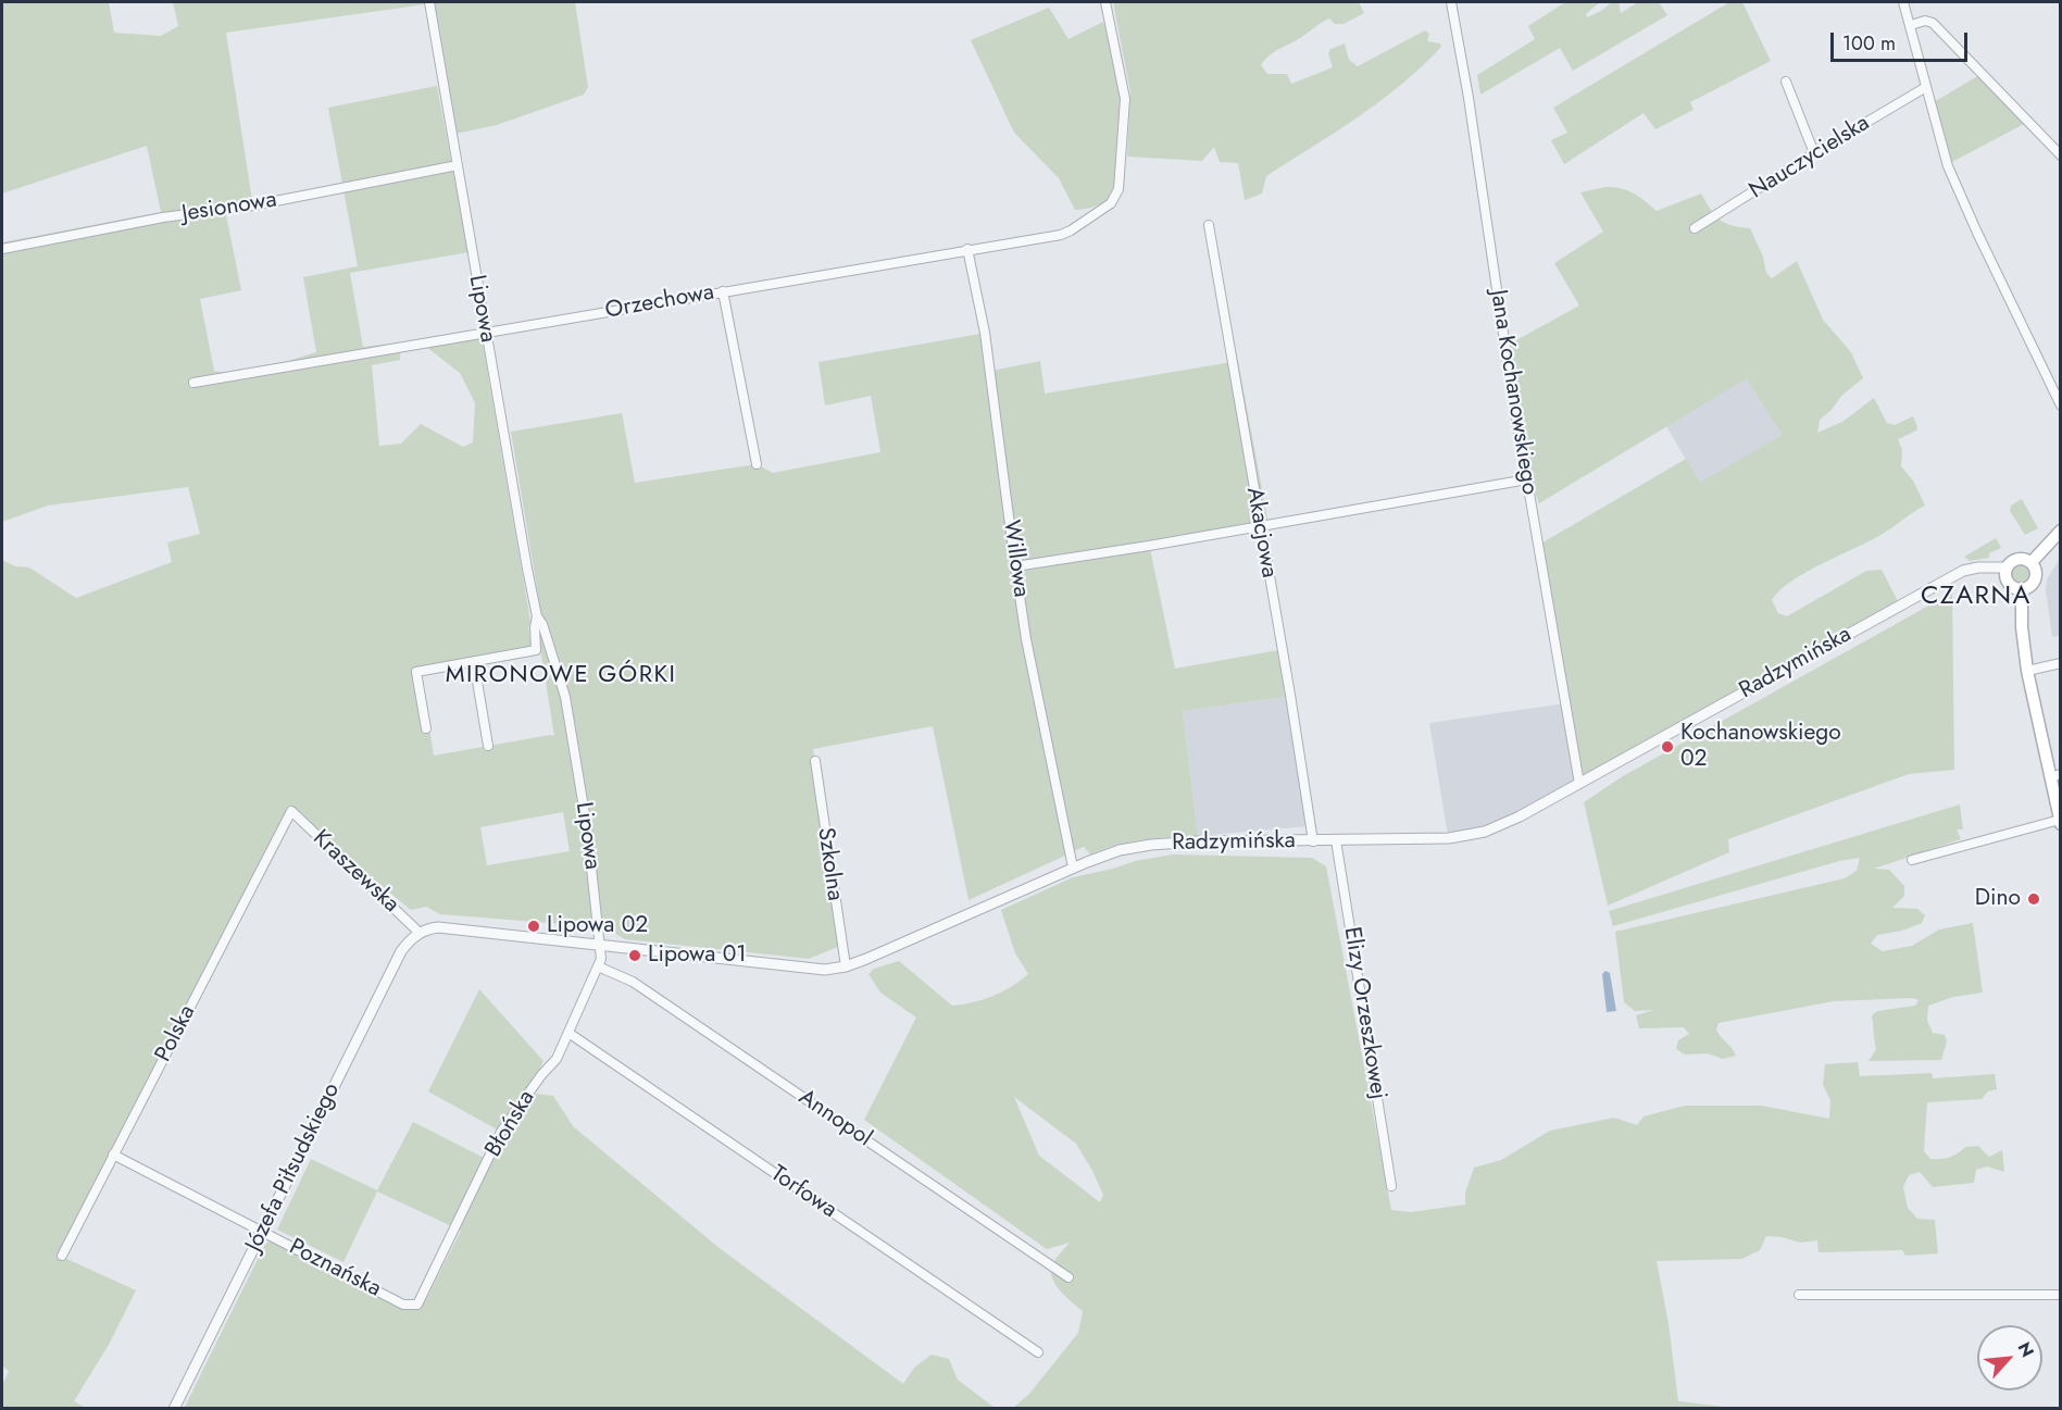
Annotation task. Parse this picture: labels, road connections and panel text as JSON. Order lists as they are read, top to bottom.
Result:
{
  "streets": {
    "street": [
      "Nauczycielska",
      "Jesionowa",
      "Orzechowa",
      "Lipowa",
      "Jana Kochanowskiego",
      "Akacjowa",
      "Willowa",
      "Radzymińska",
      "Szkolna",
      "Kraszewska",
      "Elizy Orzeszkowej",
      "Polska",
      "Annopol",
      "Błońska",
      "Józefa Piłsudskiego",
      "Torfowa",
      "Poznańska"
    ]
  },
  "crossings": [
    ["Jesionowa", "Lipowa"],
    ["Orzechowa", "Lipowa"],
    ["Orzechowa", "Willowa"],
    ["Lipowa", "Radzymińska"],
    ["Lipowa", "Błońska"],
    ["Jana Kochanowskiego", "Radzymińska"],
    ["Akacjowa", "Radzymińska"],
    ["Willowa", "Radzymińska"],
    ["Radzymińska", "Szkolna"],
    ["Radzymińska", "Kraszewska"],
    ["Radzymińska", "Elizy Orzeszkowej"],
    ["Radzymińska", "Błońska"],
    ["Radzymińska", "Józefa Piłsudskiego"],
    ["Kraszewska", "Polska"],
    ["Kraszewska", "Józefa Piłsudskiego"],
    ["Polska", "Poznańska"],
    ["Annopol", "Błońska"],
    ["Błońska", "Torfowa"],
    ["Błońska", "Poznańska"],
    ["Józefa Piłsudskiego", "Poznańska"]
  ],
  "districts": ["CZARNA", "MIRONOWE GÓRKI"],
  "places": [
    "Kochanowskiego 02",
    "Dino",
    "Lipowa 02",
    "Lipowa 01"
  ],
  "scale_bar": "100 m",
  "north": "top right"
}
